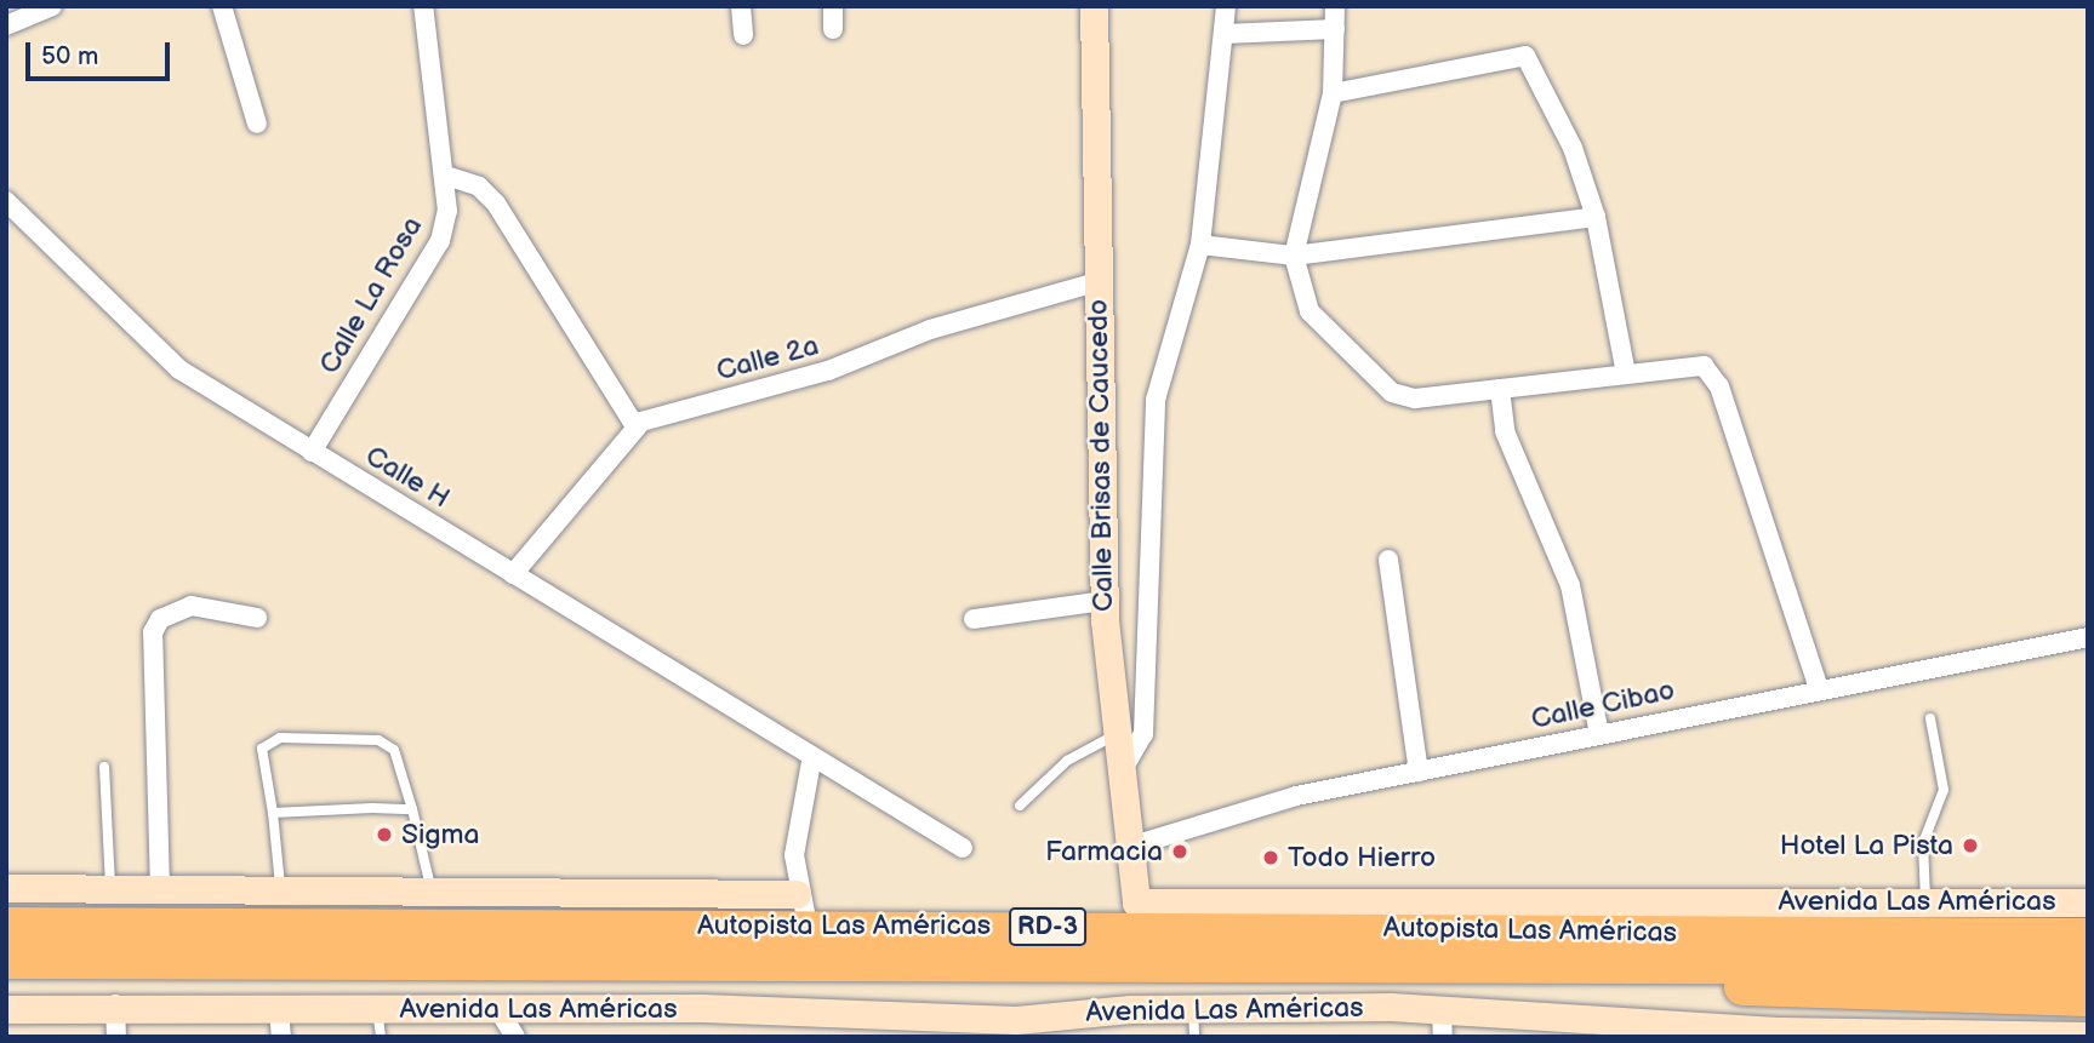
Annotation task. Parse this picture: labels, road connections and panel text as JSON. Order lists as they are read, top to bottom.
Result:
{
  "streets": {
    "highway": ["Autopista Las Américas", "RD-3"],
    "street": [
      "Calle La Rosa",
      "Calle 2a",
      "Calle Brisas de Caucedo",
      "Calle H",
      "Calle Cibao",
      "Avenida Las Américas"
    ]
  },
  "crossings": [
    ["Calle La Rosa", "Calle H"],
    ["Calle 2a", "Calle Brisas de Caucedo"],
    ["Calle Brisas de Caucedo", "Calle Cibao"],
    ["Calle Brisas de Caucedo", "Avenida Las Américas"]
  ],
  "places": [
    "Sigma",
    "Hotel La Pista",
    "Farmacia",
    "Todo Hierro"
  ],
  "scale_bar": "50 m"
}
